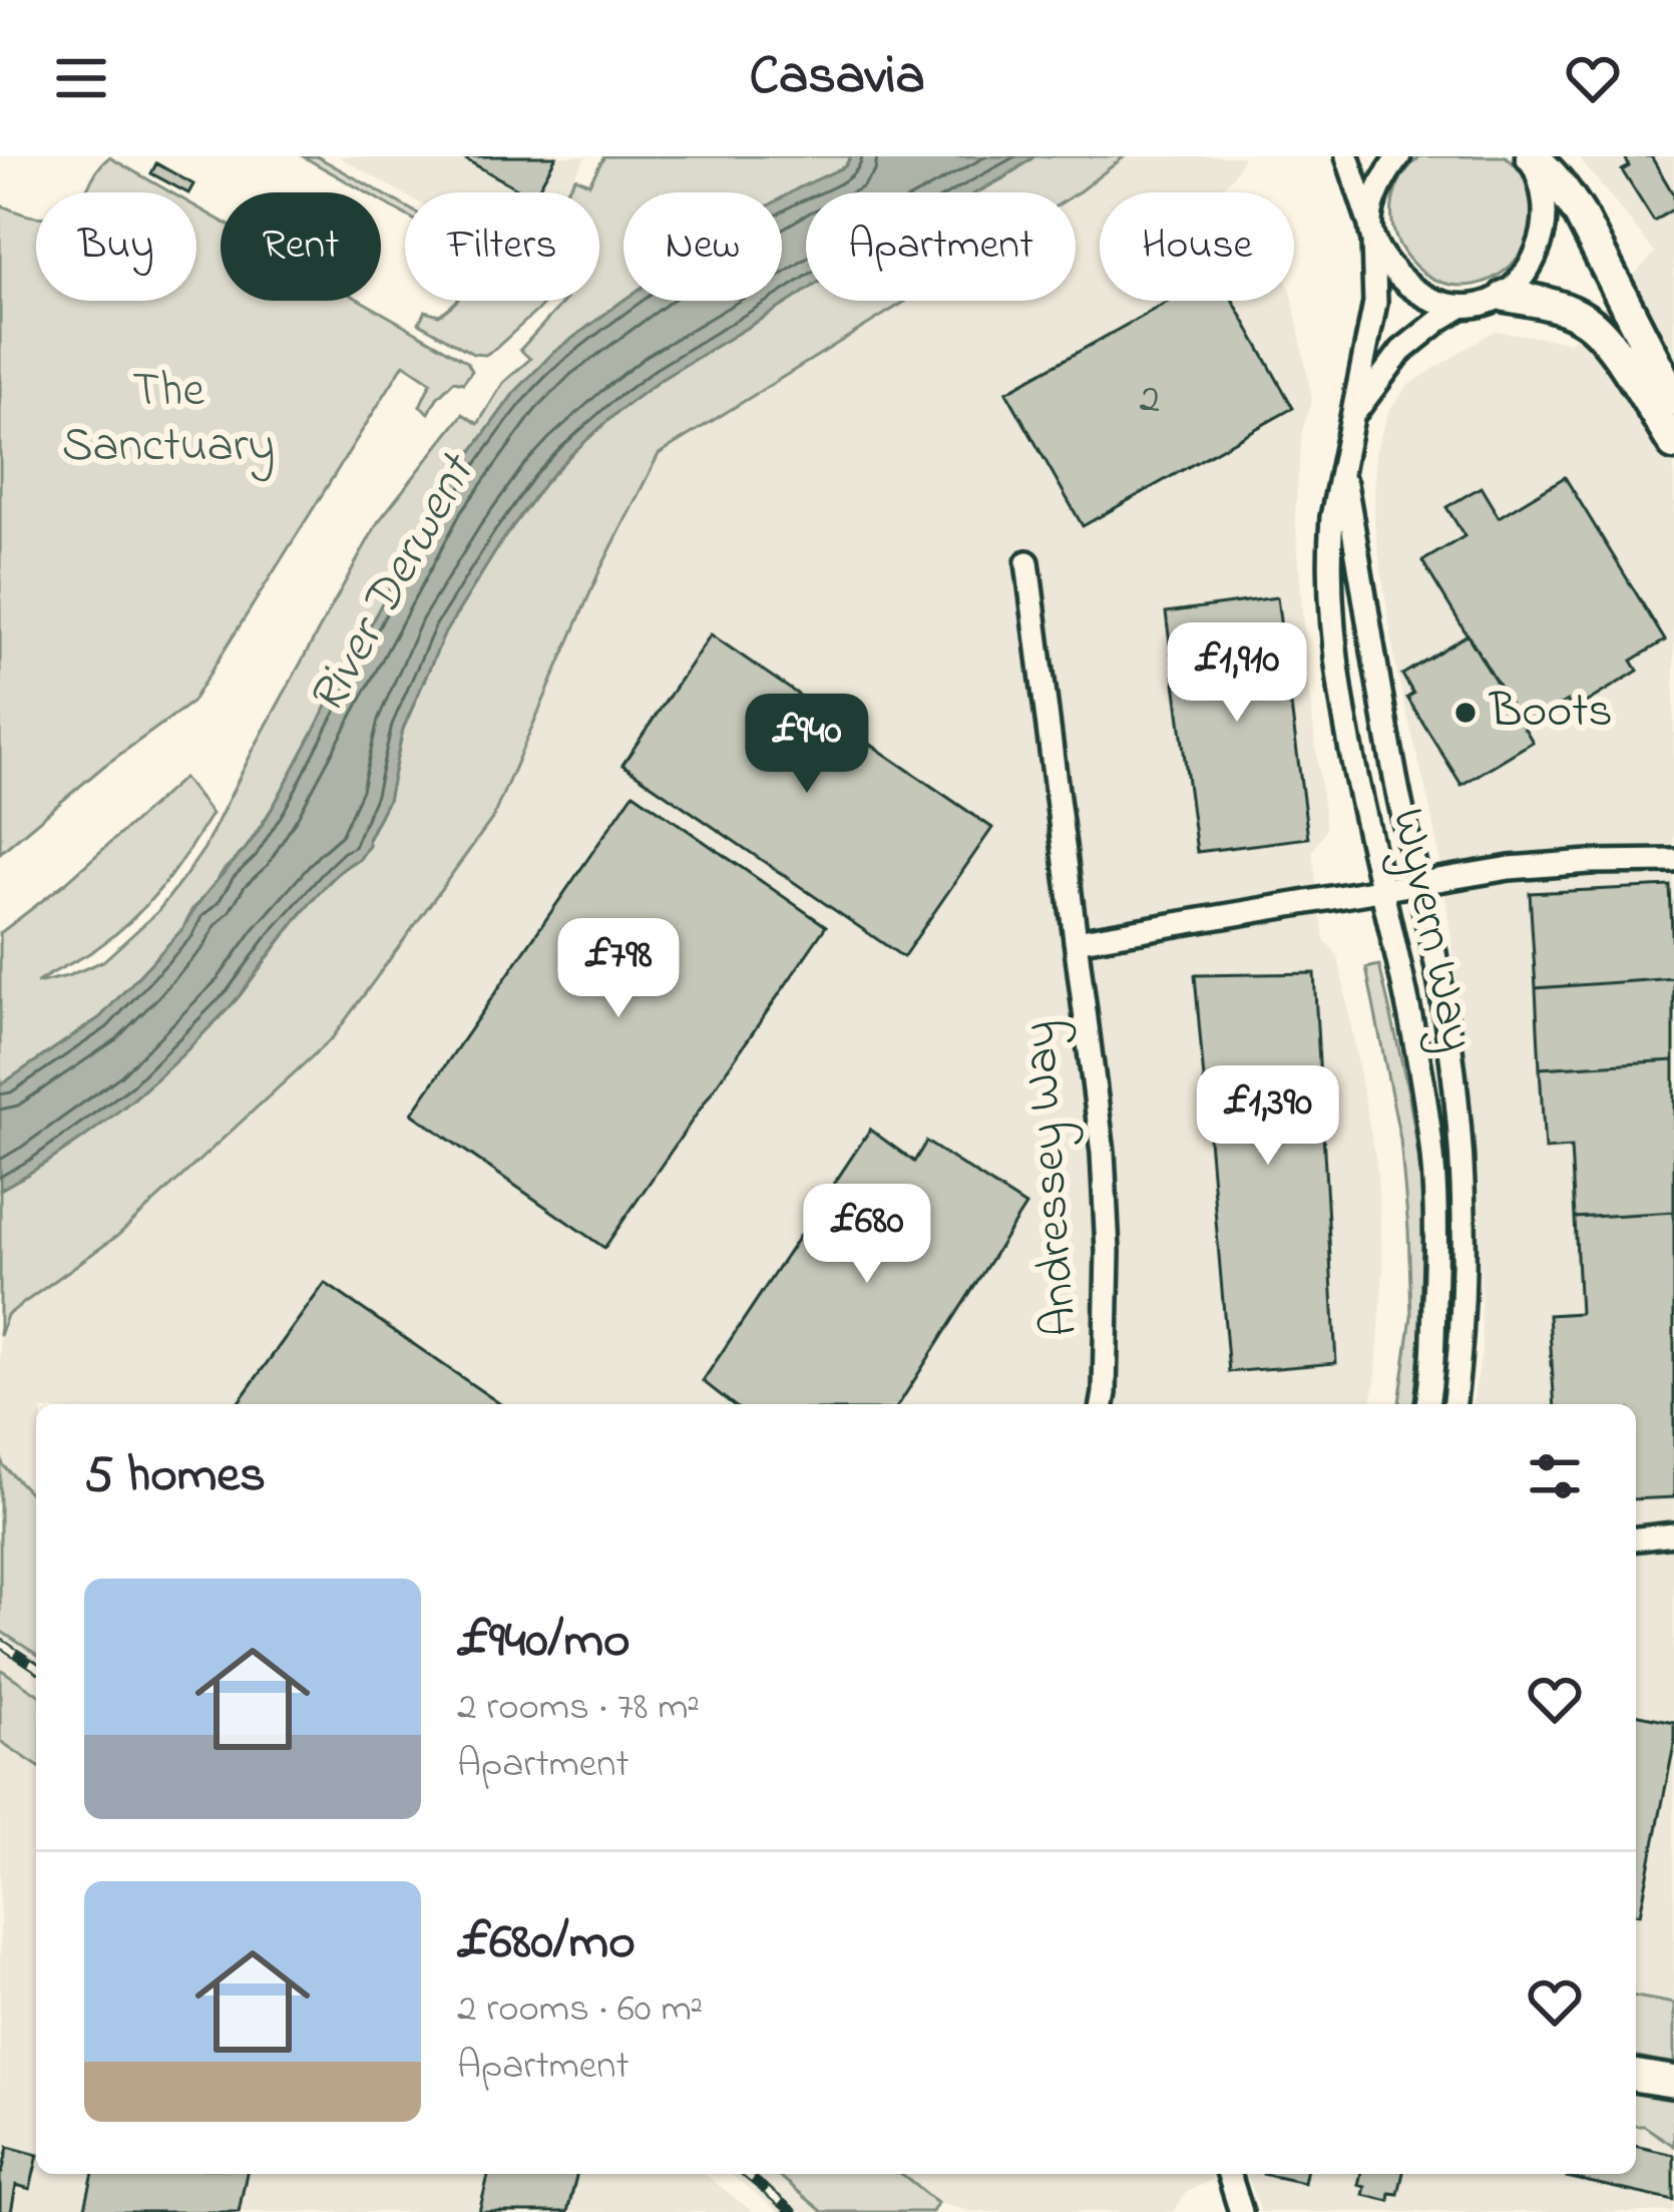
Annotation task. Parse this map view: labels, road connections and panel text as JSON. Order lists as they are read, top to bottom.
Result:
{
  "streets": {
    "street": ["Wyvern Way", "Andressey Way"]
  },
  "water": ["River Derwent"],
  "parks": ["The Sanctuary"],
  "places": ["Boots"],
  "house_numbers": ["2"],
  "page": {
    "header": "Casavia",
    "chip": [
      "Buy",
      "Rent",
      "Filters",
      "New",
      "Apartment",
      "House"
    ],
    "price": [
      "£1,910",
      "£940",
      "£798",
      "£1,390",
      "£680"
    ],
    "heading": "5 homes",
    "list": [
      {
        "name": "£940/mo",
        "note": "2 rooms · 78 m² · Apartment"
      },
      {
        "name": "£680/mo",
        "note": "2 rooms · 60 m² · Apartment"
      }
    ]
  }
}
